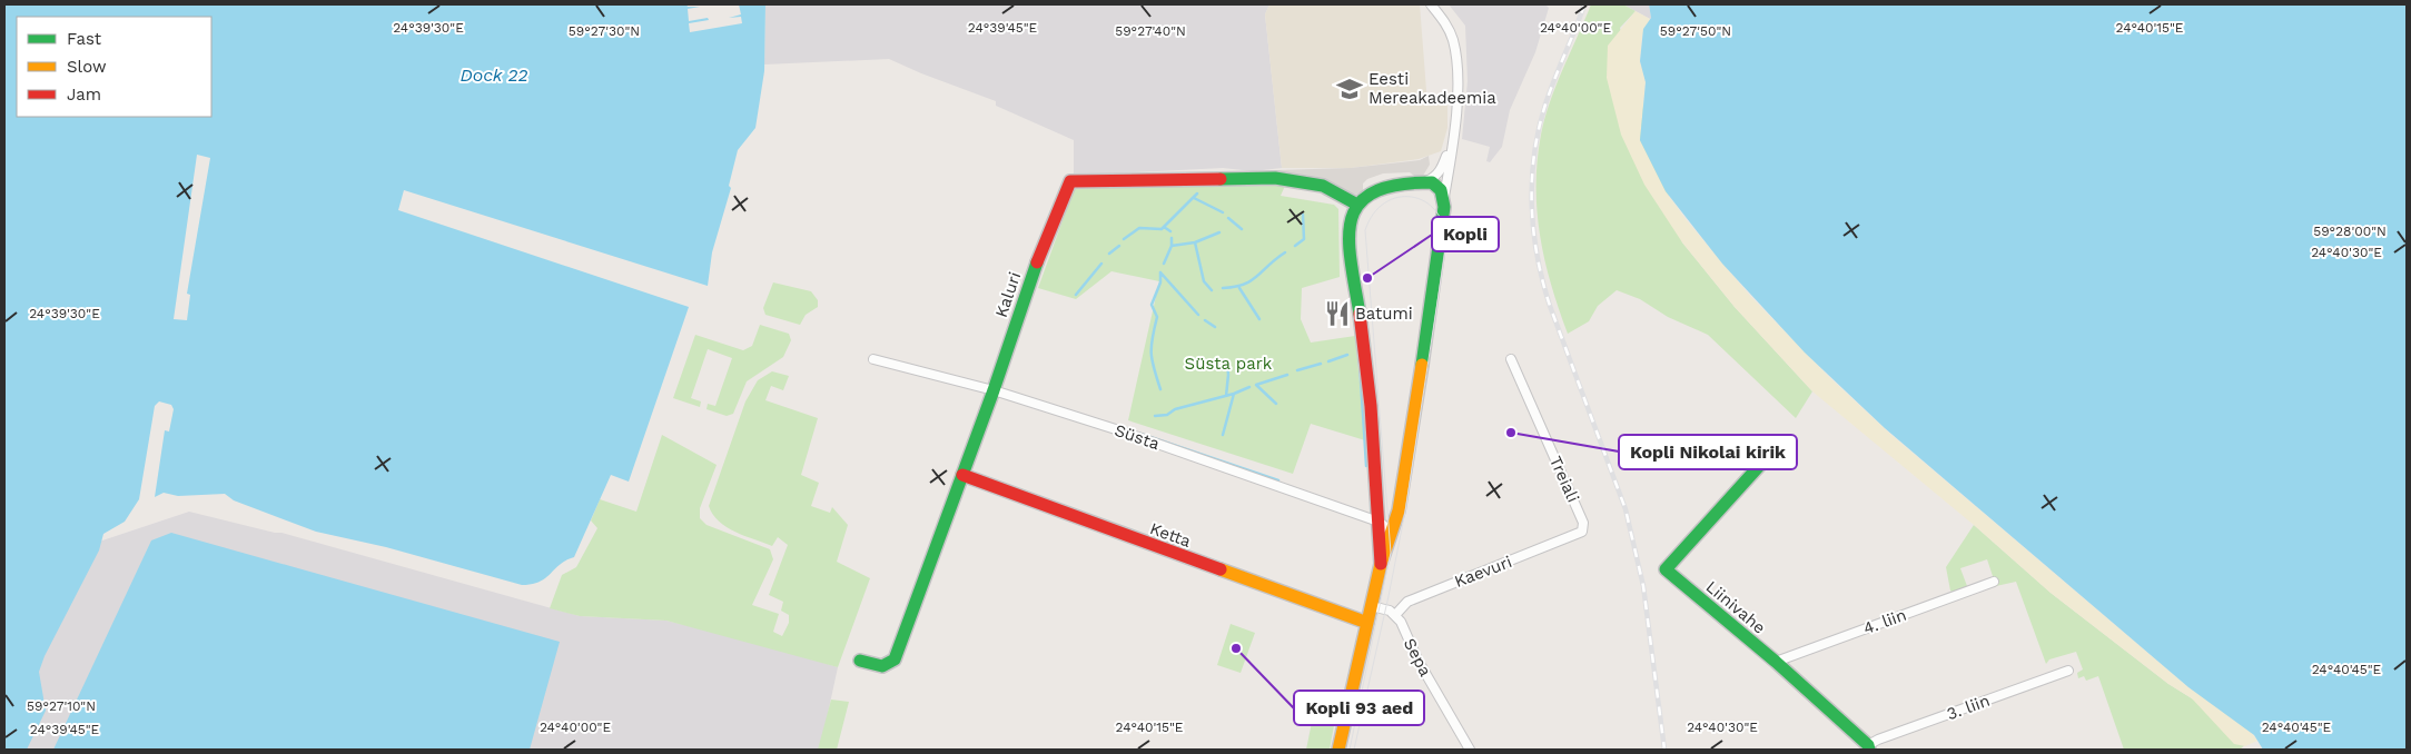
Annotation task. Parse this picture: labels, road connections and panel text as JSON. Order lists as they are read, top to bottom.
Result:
{
  "streets": {
    "street": [
      "Kaluri",
      "Süsta",
      "Treiali",
      "Ketta",
      "Kaevuri",
      "Liinivahe",
      "4. liin",
      "Sepa",
      "3. liin"
    ]
  },
  "crossings": [
    ["Kaluri", "Süsta"],
    ["Kaluri", "Ketta"],
    ["Treiali", "Kaevuri"],
    ["Kaevuri", "Sepa"],
    ["Liinivahe", "4. liin"],
    ["Liinivahe", "3. liin"]
  ],
  "water": ["Dock 22"],
  "parks": ["Süsta park"],
  "places": {
    "school or university": ["Eesti Mereakadeemia"],
    "other": ["Kopli", "Kopli Nikolai kirik", "Kopli 93 aed"],
    "restaurant": ["Batumi"]
  },
  "legend": ["Fast", "Slow", "Jam"],
  "coordinates": [
    "24°39'30\"E",
    "24°40'00\"E",
    "24°39'45\"E",
    "24°40'15\"E",
    "59°27'50\"N",
    "59°27'30\"N",
    "59°27'40\"N",
    "59°28'00\"N",
    "24°40'30\"E",
    "24°40'45\"E",
    "59°27'10\"N"
  ]
}
